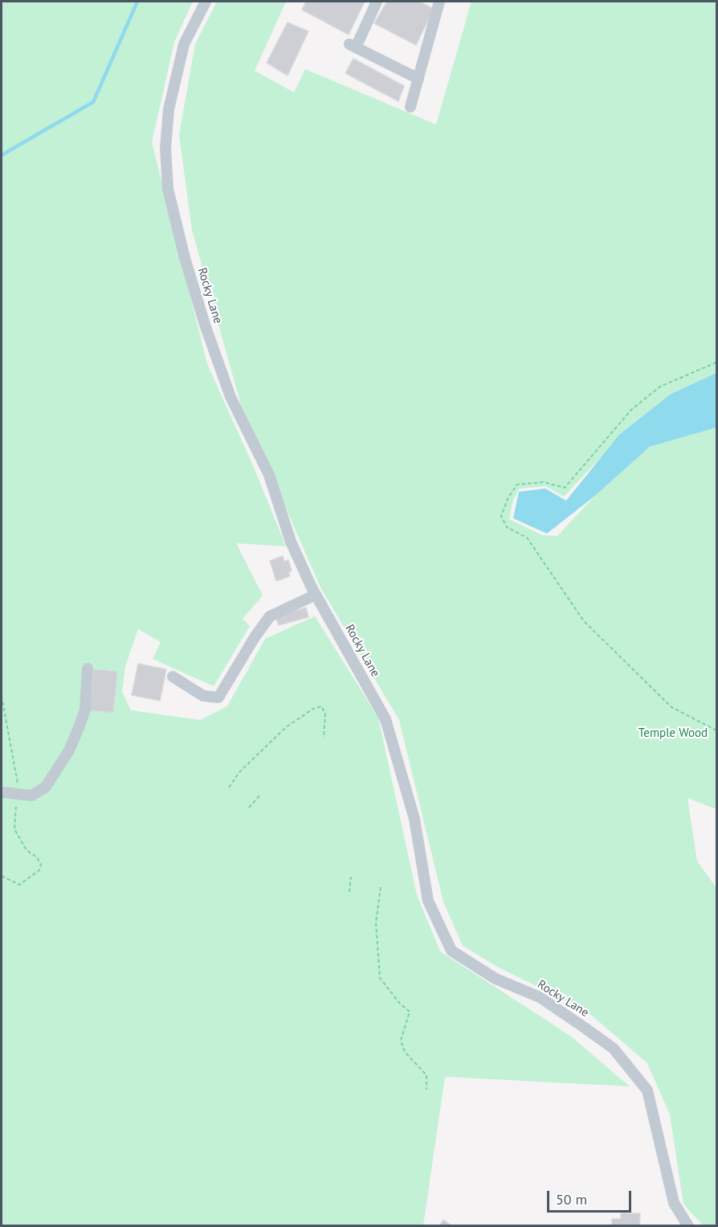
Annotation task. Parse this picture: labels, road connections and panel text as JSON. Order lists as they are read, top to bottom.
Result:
{
  "streets": {
    "street": ["Rocky Lane"]
  },
  "parks": ["Temple Wood"],
  "scale_bar": "50 m"
}
